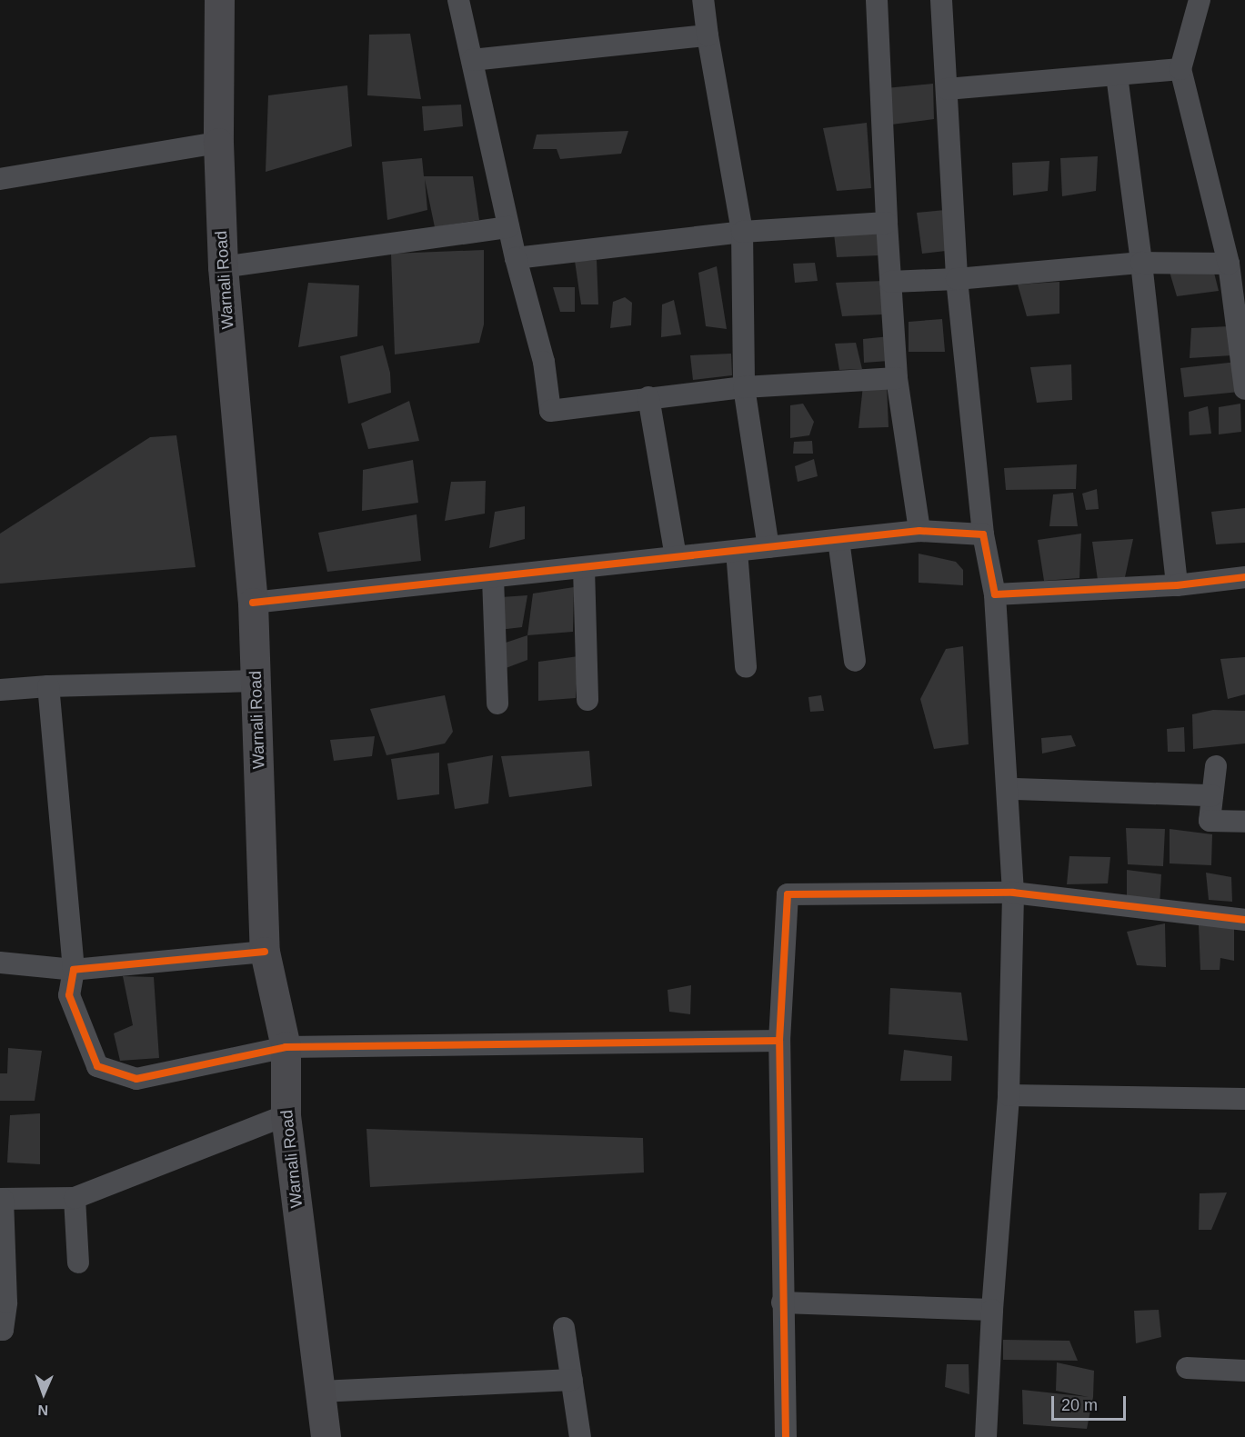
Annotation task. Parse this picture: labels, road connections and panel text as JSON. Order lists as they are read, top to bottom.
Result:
{
  "streets": {
    "main road": ["Warnali Road"]
  },
  "scale_bar": "20 m",
  "north": "bottom"
}
